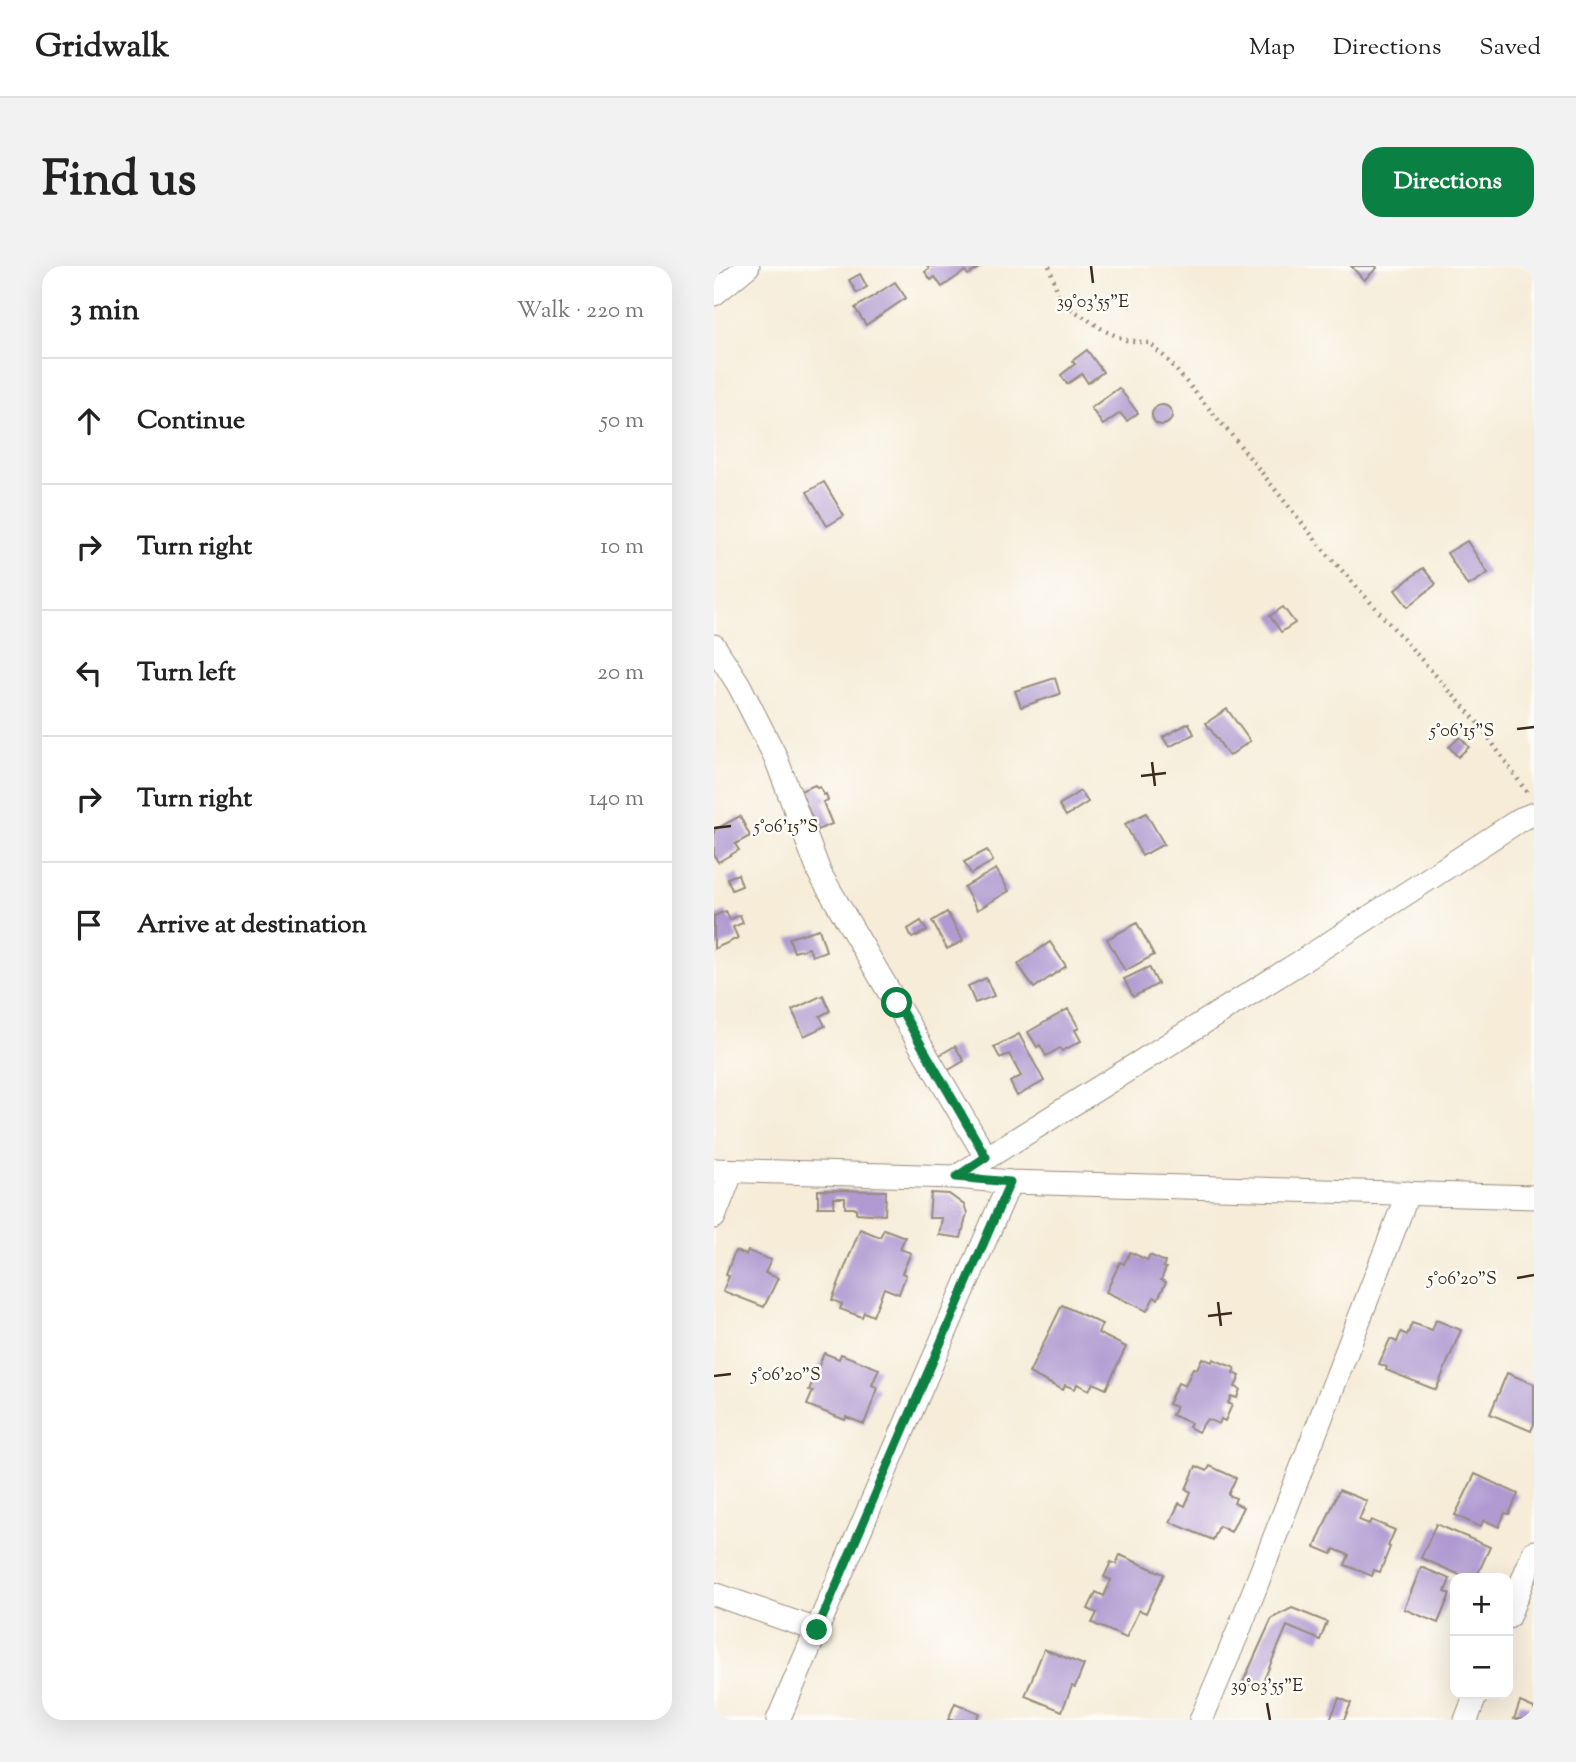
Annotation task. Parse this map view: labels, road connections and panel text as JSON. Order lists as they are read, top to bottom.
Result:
{
  "page": {
    "header": "Gridwalk",
    "nav": ["Map", "Directions", "Saved"],
    "title": "Find us",
    "buttons": "Directions",
    "heading": ["3 min", "Walk · 220 m"],
    "list": [
      ["Continue", "50 m"],
      ["Turn right", "10 m"],
      ["Turn left", "20 m"],
      ["Turn right", "140 m"],
      "Arrive at destination"
    ],
    "map_buttons": ["+", "−"]
  },
  "coordinates": ["39°03'55\"E", "5°06'15\"S", "5°06'20\"S"]
}
